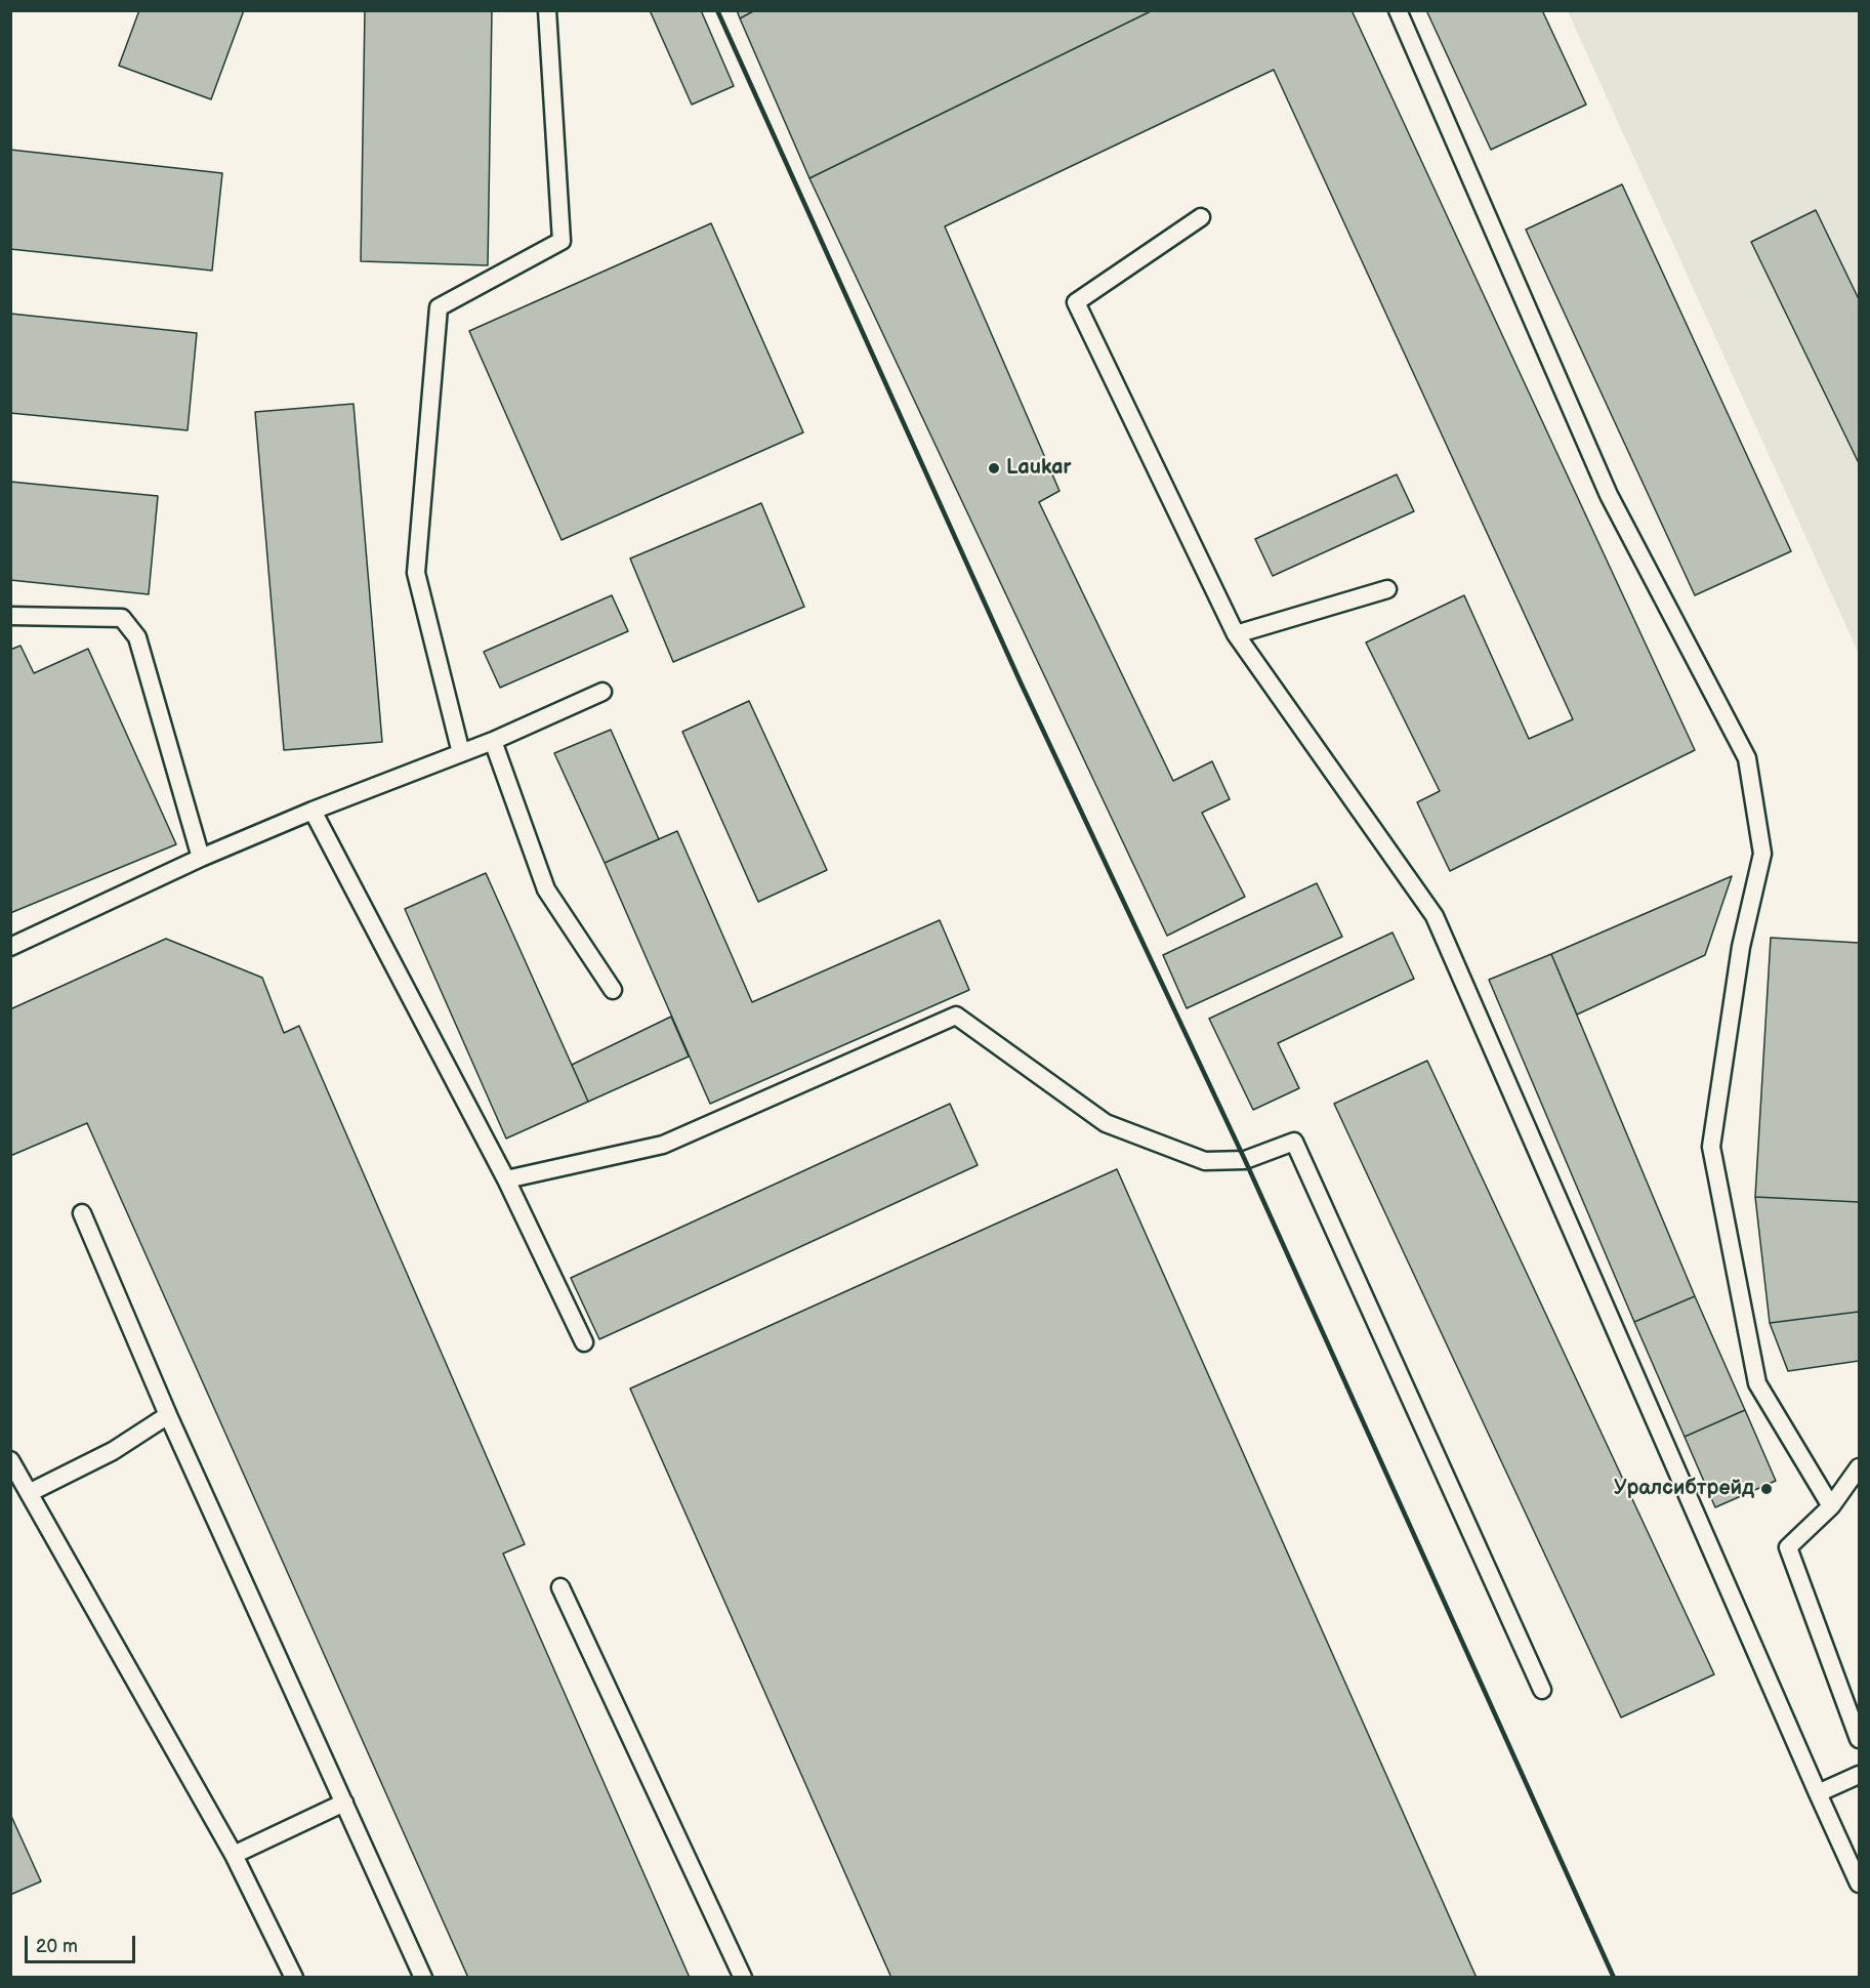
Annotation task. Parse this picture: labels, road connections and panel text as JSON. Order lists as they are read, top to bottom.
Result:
{
  "places": ["Laukar", "Уралcибтрейд"],
  "scale_bar": "20 m"
}
